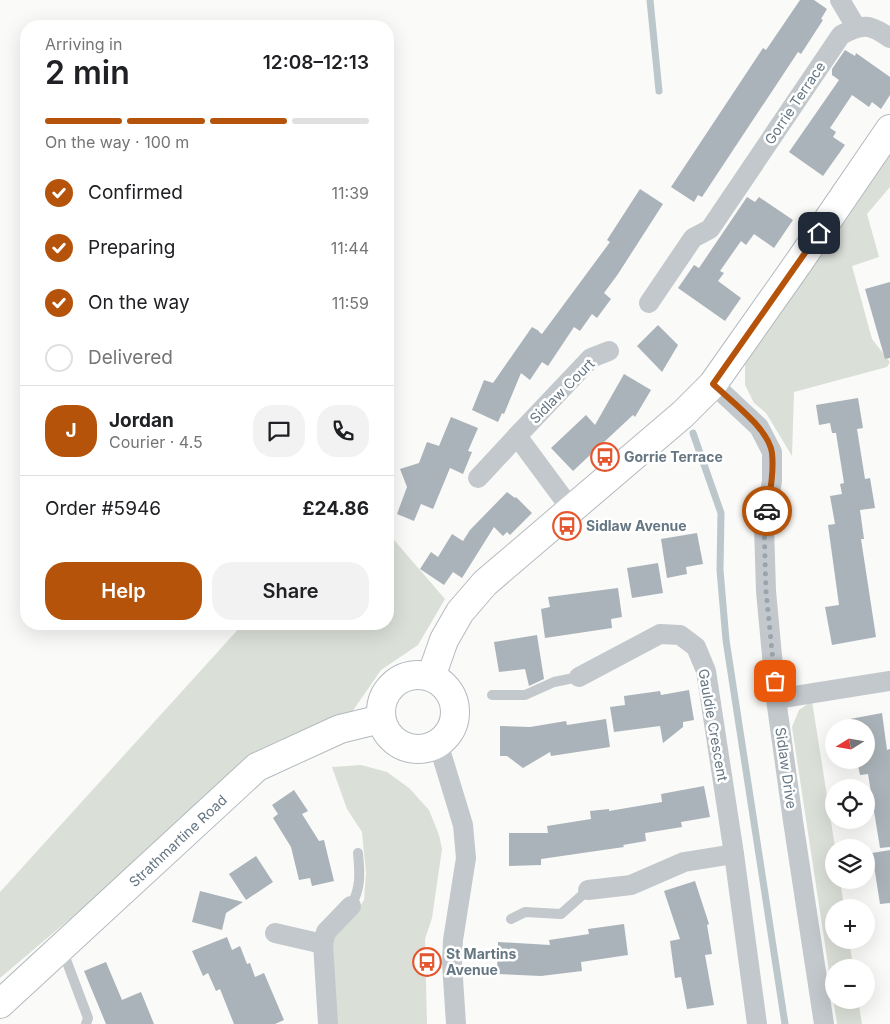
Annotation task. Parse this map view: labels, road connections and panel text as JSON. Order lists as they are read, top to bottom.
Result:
{
  "streets": {
    "street": [
      "Gorrie Terrace",
      "Sidlaw Court",
      "Gauldie Crescent",
      "Sidlaw Drive",
      "Strathmartine Road"
    ]
  },
  "places": {
    "bus stop": ["Gorrie Terrace", "Sidlaw Avenue", "St Martins Avenue"]
  },
  "north": "left",
  "page": {
    "heading": ["2 min", "Arriving in", "12:08–12:13"],
    "panel": [
      "Jordan",
      "Courier · 4.5",
      "Order #5946",
      "£24.86"
    ],
    "bar": "On the way · 100 m",
    "list": [
      ["Confirmed", "11:39"],
      ["Preparing", "11:44"],
      ["On the way", "11:59"],
      "Delivered"
    ],
    "round": "J",
    "buttons": ["Help", "Share"],
    "map_buttons": ["+", "−"]
  }
}
